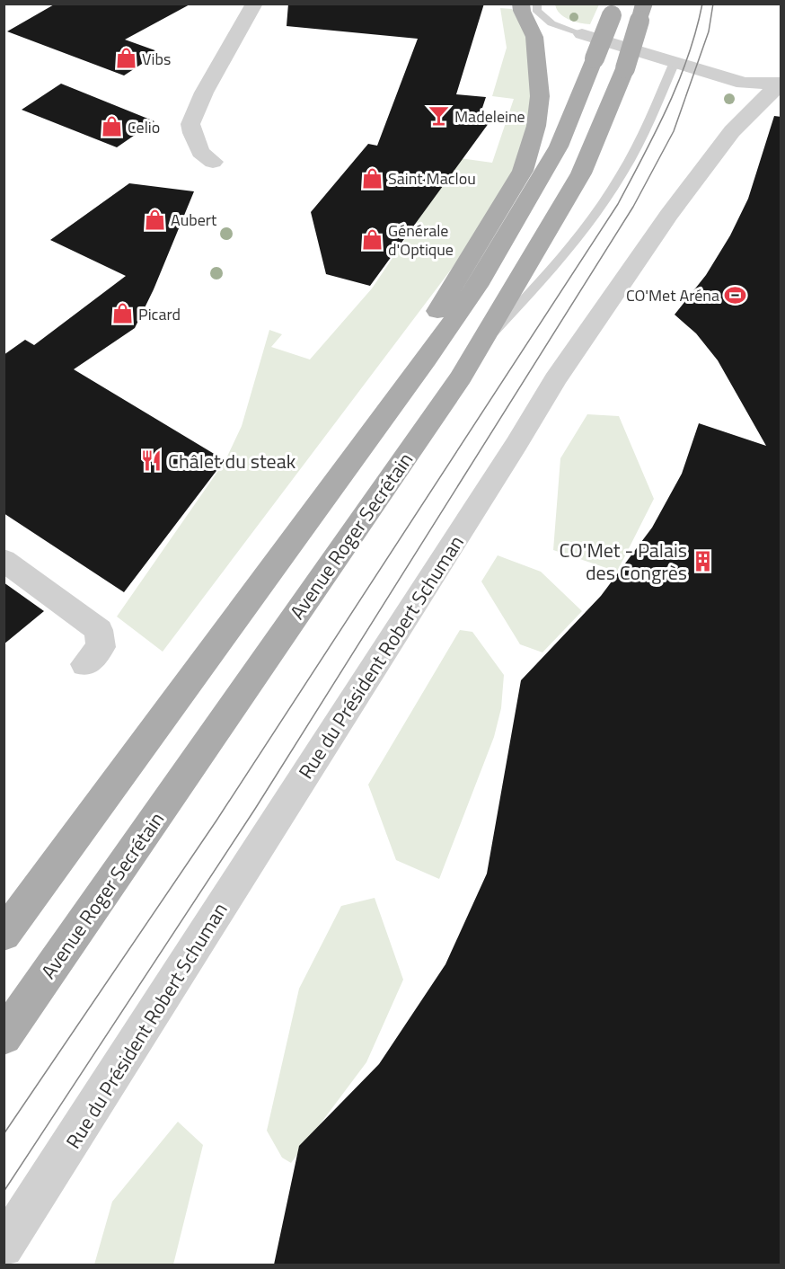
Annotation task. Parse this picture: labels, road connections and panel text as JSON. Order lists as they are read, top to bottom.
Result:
{
  "streets": {
    "main road": ["Avenue Roger Secrétain"],
    "street": ["Rue du Président Robert Schuman"]
  },
  "places": {
    "shop": [
      "Vibs",
      "Celio",
      "Saint Maclou",
      "Aubert",
      "Générale d'Optique",
      "Picard"
    ],
    "bar": ["Madeleine"],
    "sports": ["CO'Met Aréna"],
    "restaurant": ["Châlet du steak"],
    "building": ["CO'Met - Palais des Congrès"]
  }
}
